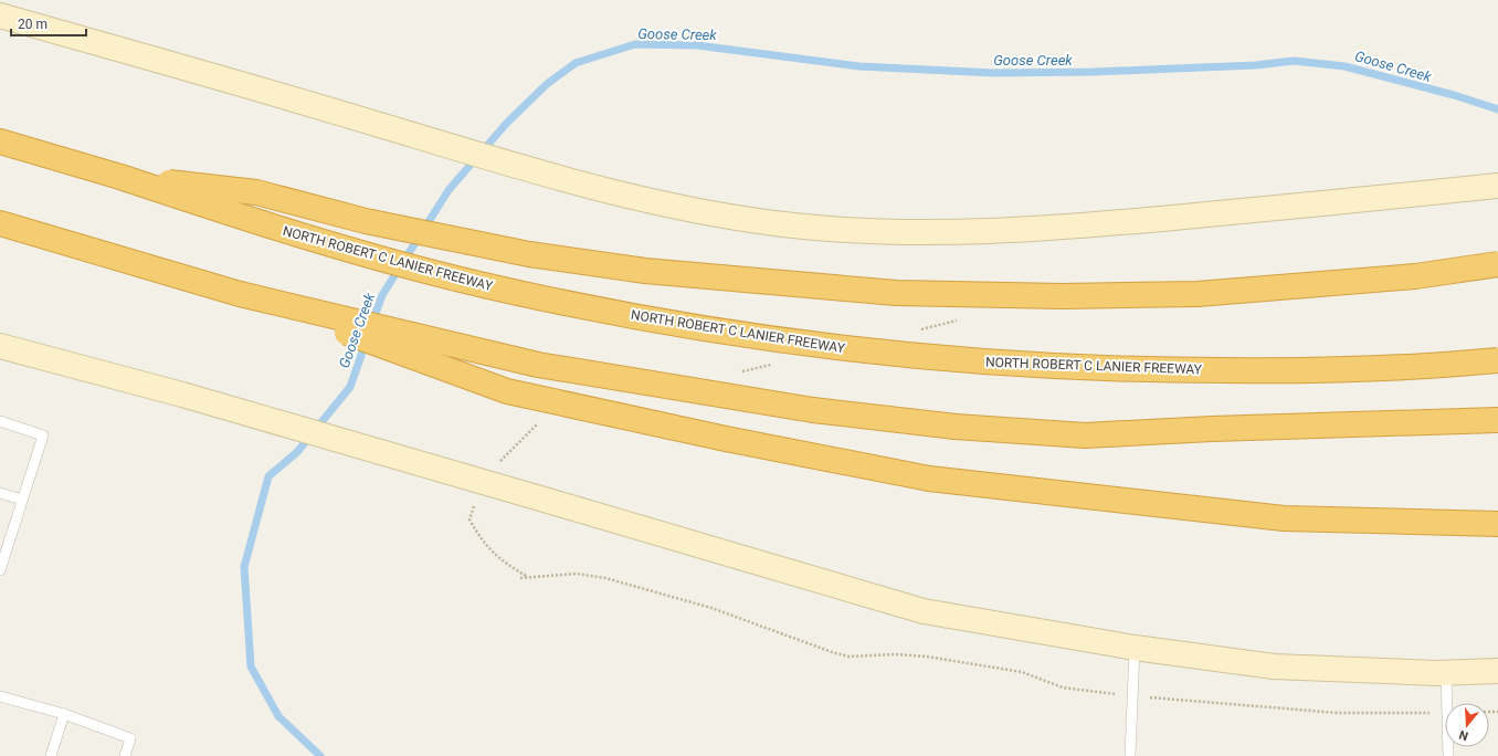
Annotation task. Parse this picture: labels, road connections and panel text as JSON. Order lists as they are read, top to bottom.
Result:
{
  "streets": {
    "highway": ["NORTH ROBERT C LANIER FREEWAY"]
  },
  "water": ["Goose Creek"],
  "scale_bar": "20 m",
  "north": "bottom"
}
